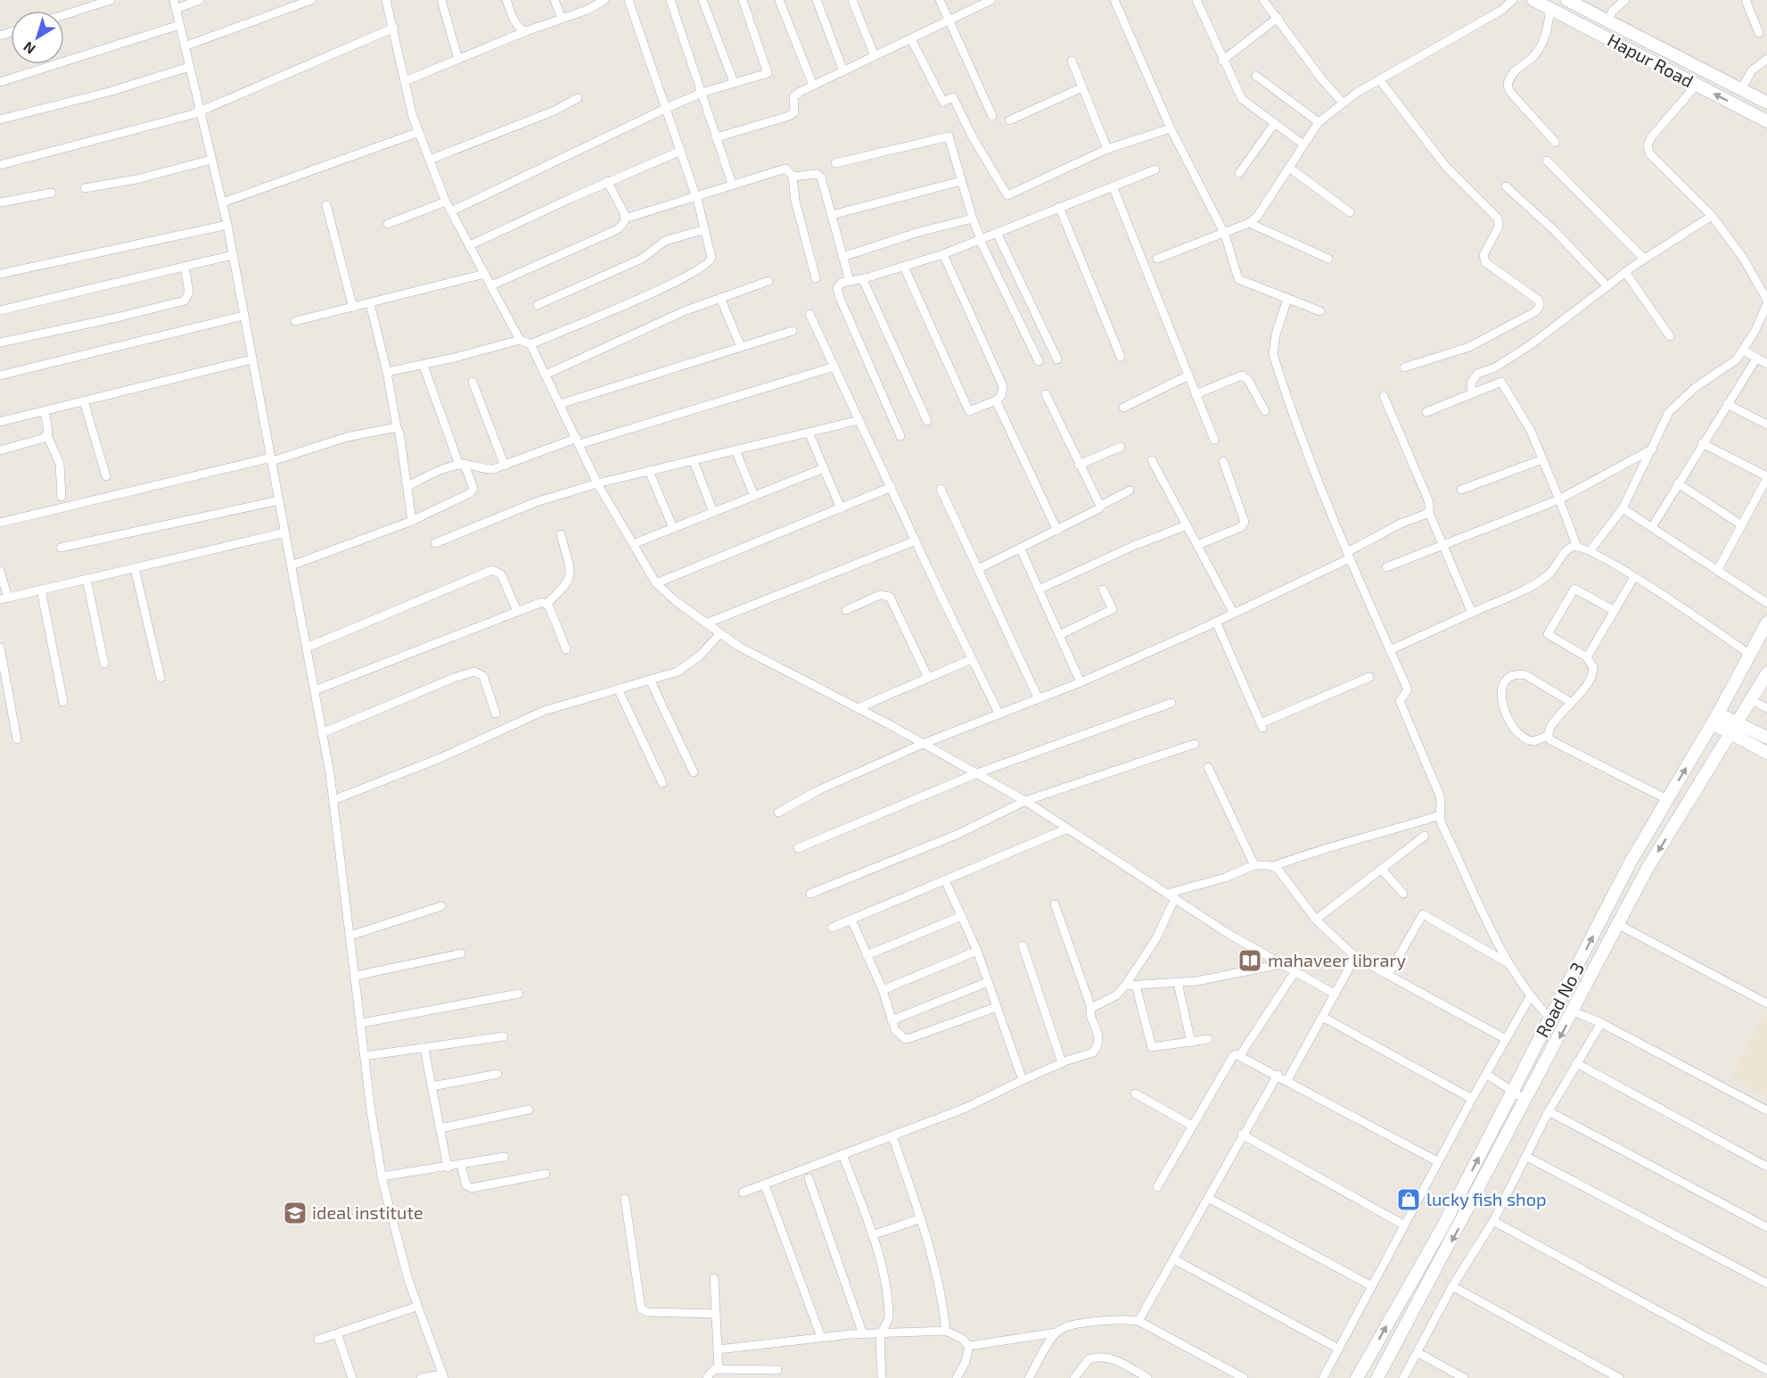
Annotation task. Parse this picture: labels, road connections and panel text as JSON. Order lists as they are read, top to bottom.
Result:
{
  "streets": {
    "street": ["Hapur Road", "Road No 3"]
  },
  "places": {
    "library": ["mahaveer library"],
    "shop": ["lucky fish shop"],
    "school or university": ["ideal institute"]
  },
  "north": "bottom left"
}
